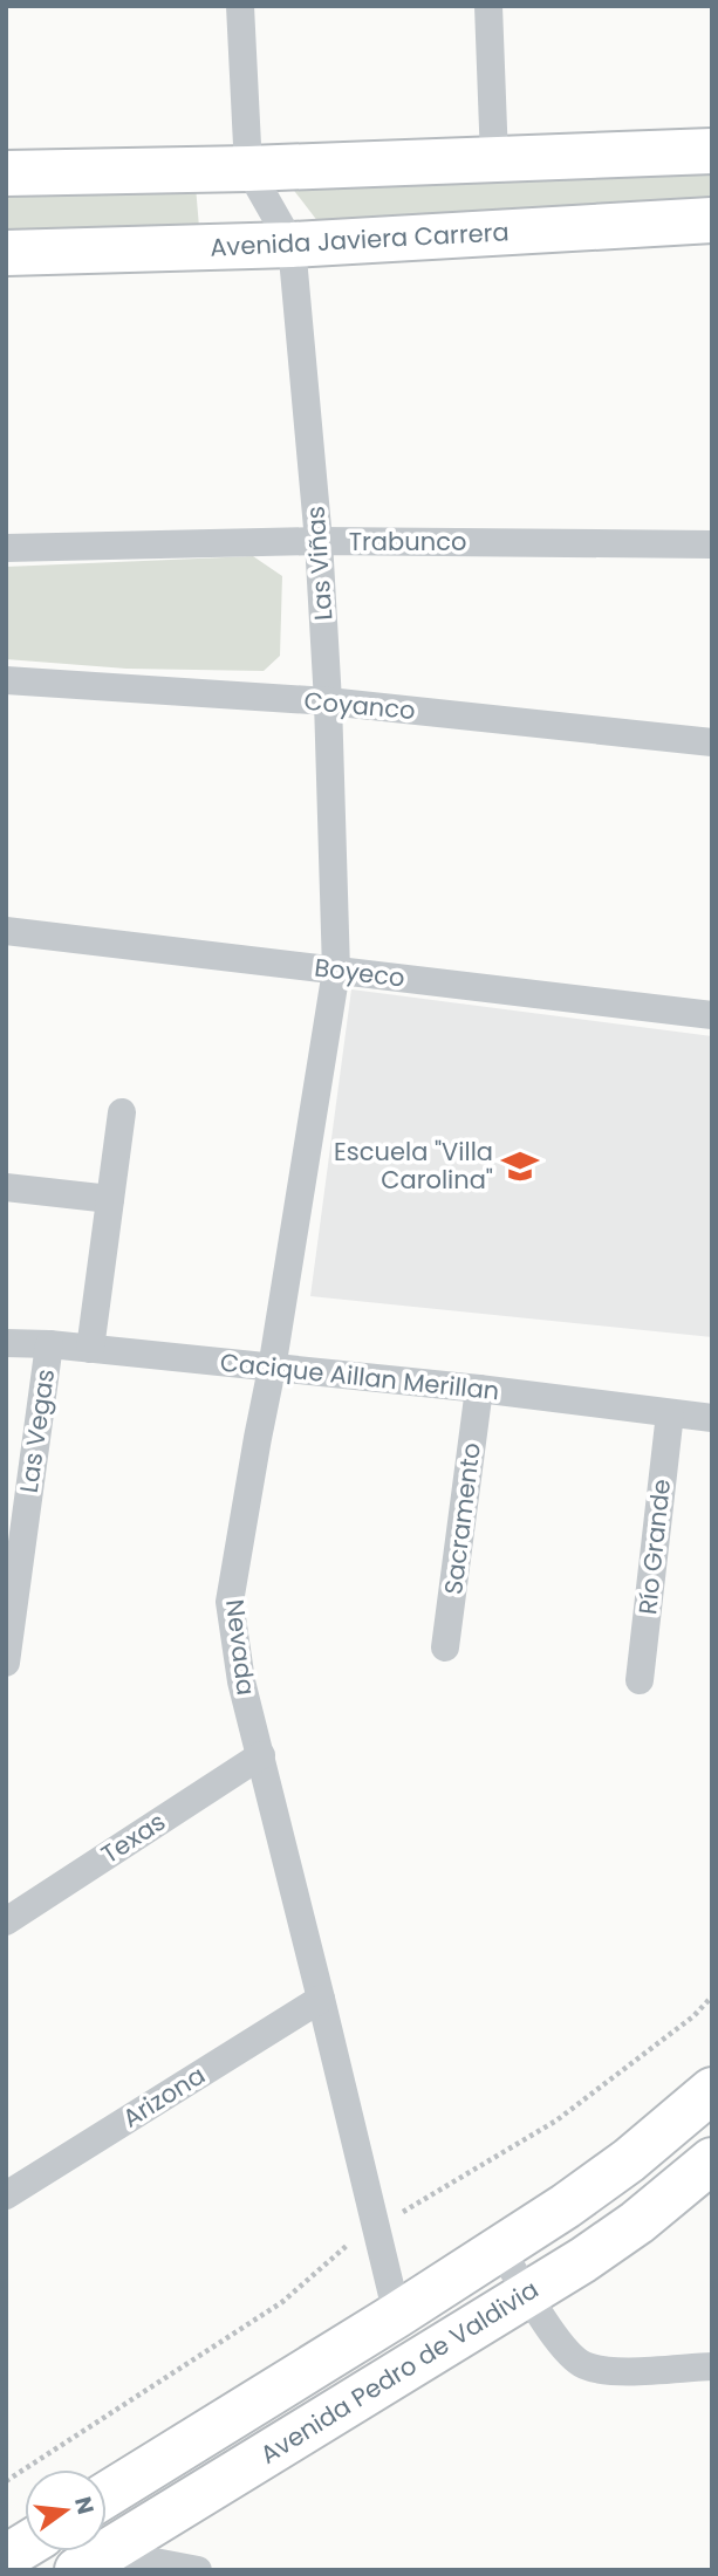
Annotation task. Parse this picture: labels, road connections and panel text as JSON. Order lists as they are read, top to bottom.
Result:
{
  "streets": {
    "main road": ["Avenida Javiera Carrera", "Avenida Pedro de Valdivia"],
    "street": [
      "Trabunco",
      "Las Viñas",
      "Coyanco",
      "Boyeco",
      "Cacique Aillan Merillan",
      "Las Vegas",
      "Sacramento",
      "Río Grande",
      "Nevada",
      "Texas",
      "Arizona"
    ]
  },
  "crossings": [
    ["Avenida Javiera Carrera", "Las Viñas"],
    ["Trabunco", "Las Viñas"],
    ["Las Viñas", "Coyanco"],
    ["Las Viñas", "Boyeco"],
    ["Las Viñas", "Nevada"],
    ["Boyeco", "Nevada"],
    ["Cacique Aillan Merillan", "Las Vegas"],
    ["Cacique Aillan Merillan", "Sacramento"],
    ["Cacique Aillan Merillan", "Río Grande"],
    ["Cacique Aillan Merillan", "Nevada"],
    ["Nevada", "Texas"],
    ["Nevada", "Arizona"],
    ["Nevada", "Avenida Pedro de Valdivia"]
  ],
  "places": {
    "school or university": ["Escuela \"Villa Carolina\""]
  },
  "north": "right"
}
